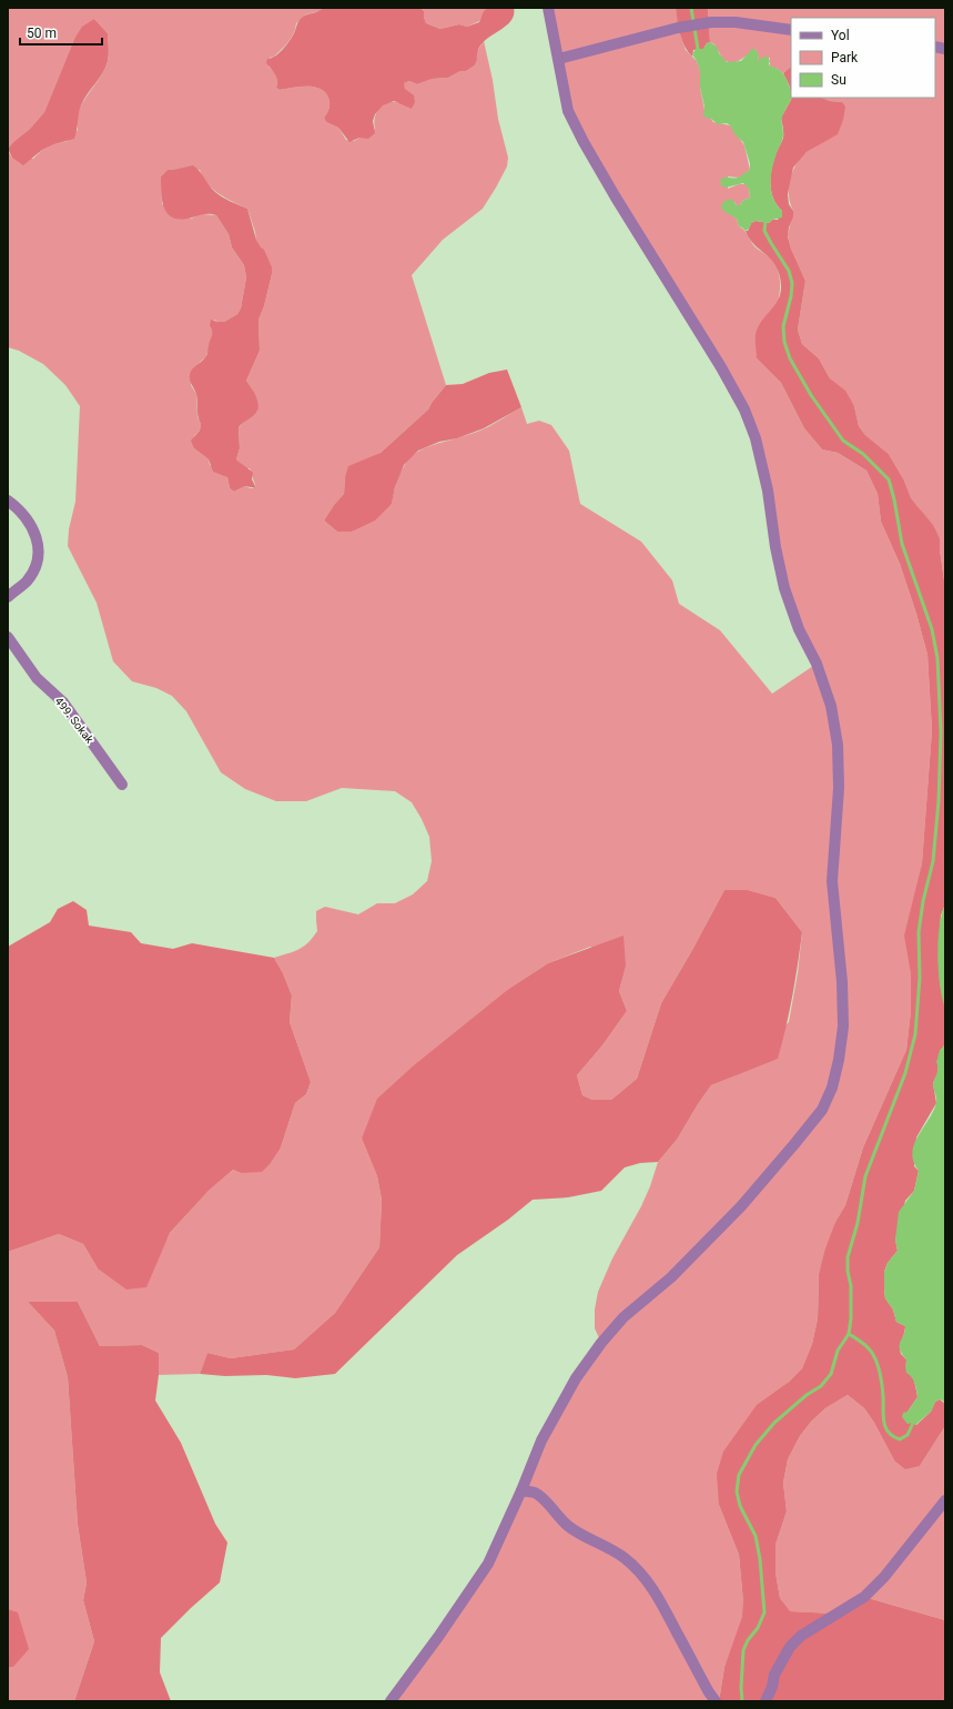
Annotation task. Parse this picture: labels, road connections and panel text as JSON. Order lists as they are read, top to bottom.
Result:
{
  "streets": {
    "street": ["499. Sokak"]
  },
  "legend": ["Yol", "Park", "Su"],
  "scale_bar": "50 m"
}
